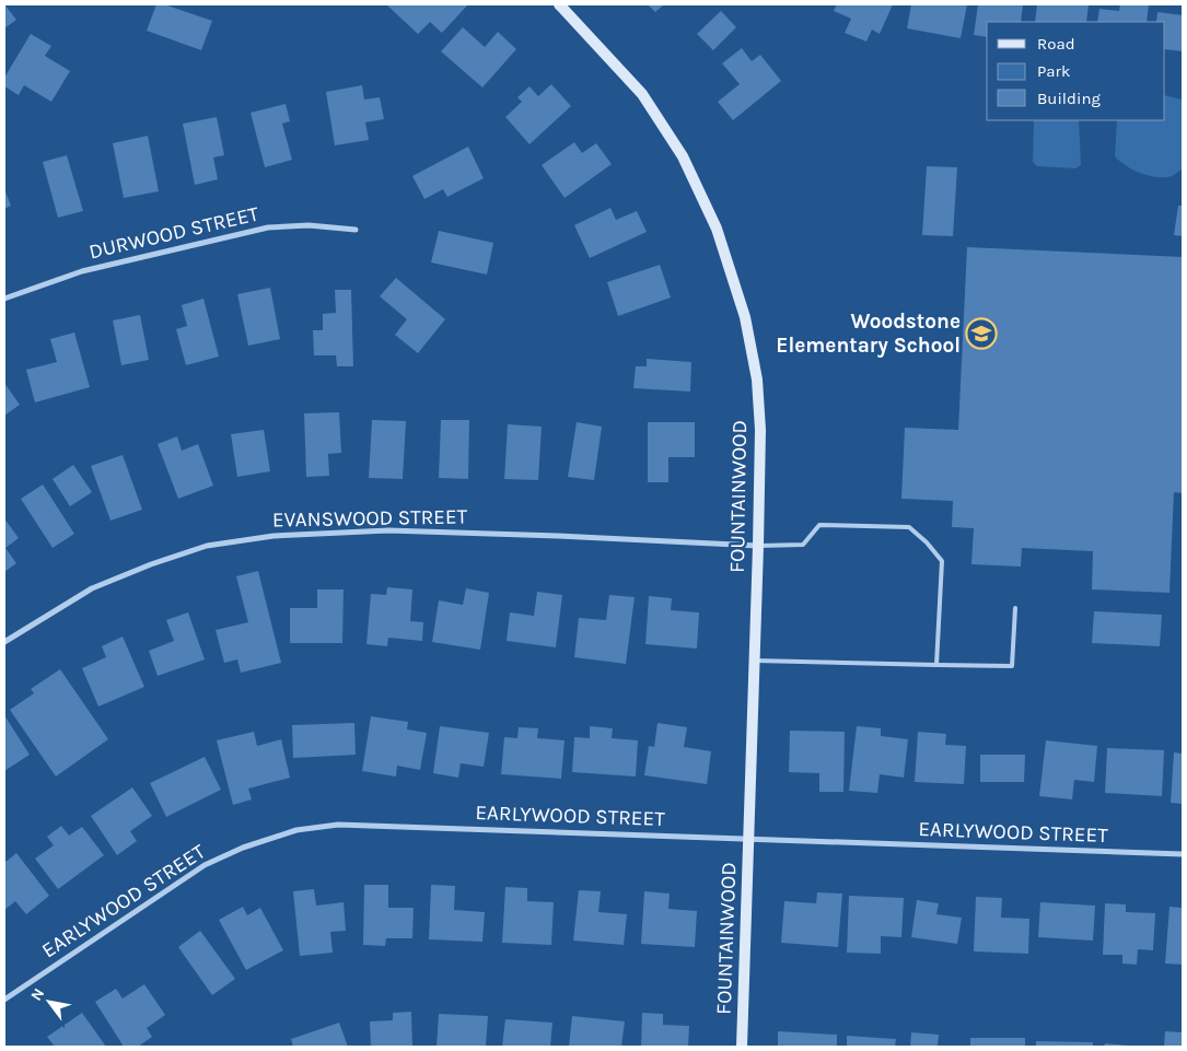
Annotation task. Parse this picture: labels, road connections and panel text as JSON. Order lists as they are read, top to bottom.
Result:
{
  "streets": {
    "street": [
      "DURWOOD STREET",
      "FOUNTAINWOOD",
      "EVANSWOOD STREET",
      "EARLYWOOD STREET"
    ]
  },
  "crossings": [
    ["FOUNTAINWOOD", "EVANSWOOD STREET"],
    ["FOUNTAINWOOD", "EARLYWOOD STREET"]
  ],
  "places": {
    "school or university": ["Woodstone Elementary School"]
  },
  "legend": ["Road", "Park", "Building"],
  "north": "top left"
}
